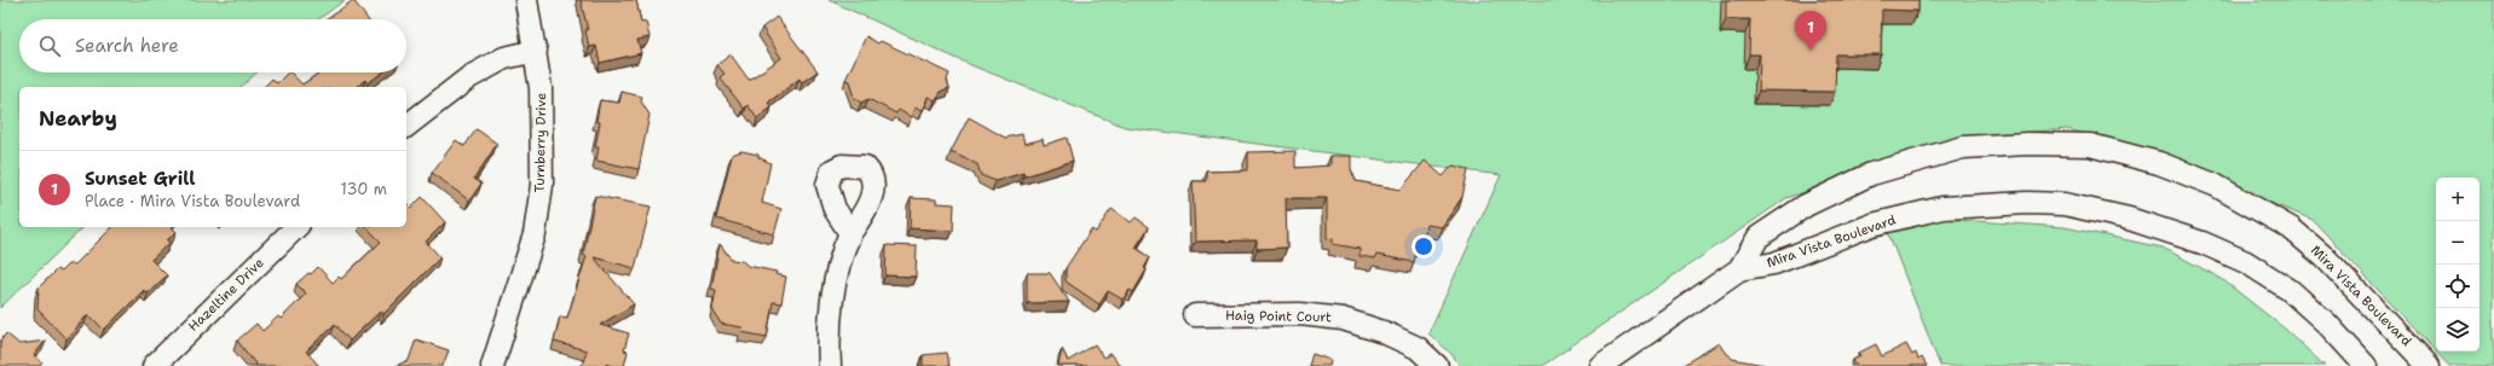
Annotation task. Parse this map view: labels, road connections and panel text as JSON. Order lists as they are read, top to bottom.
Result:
{
  "streets": {
    "street": [
      "Turnberry Drive",
      "Mira Vista Boulevard",
      "Hazeltine Drive",
      "Haig Point Court"
    ]
  },
  "page": {
    "pins": "1",
    "search": "Search here",
    "heading": "Nearby",
    "list": [
      {
        "mark": "1",
        "name": "Sunset Grill",
        "note": "Place · Mira Vista Boulevard",
        "value": "130 m"
      }
    ],
    "map_buttons": ["+", "−"]
  }
}
